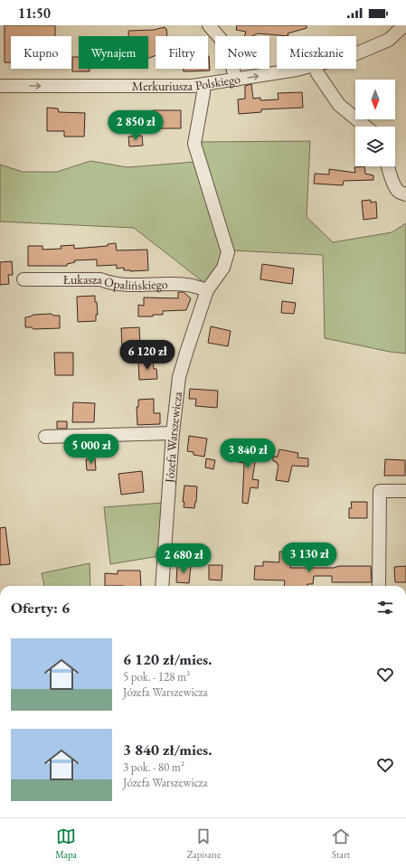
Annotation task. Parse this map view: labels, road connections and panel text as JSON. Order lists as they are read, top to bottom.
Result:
{
  "streets": {
    "street": ["Merkuriusza Polskiego", "Łukasza Opalińskiego", "Józefa Warszewicza"]
  },
  "crossings": [
    ["Merkuriusza Polskiego", "Józefa Warszewicza"],
    ["Łukasza Opalińskiego", "Józefa Warszewicza"]
  ],
  "one_way": ["Merkuriusza Polskiego"],
  "north": "bottom",
  "page": {
    "status": "11:50",
    "chip": [
      "Kupno",
      "Wynajem",
      "Filtry",
      "Nowe",
      "Mieszkanie"
    ],
    "price": [
      "2 850 zł",
      "6 120 zł",
      "5 000 zł",
      "3 840 zł",
      "3 130 zł",
      "2 680 zł"
    ],
    "heading": "Oferty: 6",
    "list": [
      {
        "name": "6 120 zł/mies.",
        "note": "5 pok. · 128 m² · Józefa Warszewicza"
      },
      {
        "name": "3 840 zł/mies.",
        "note": "3 pok. · 80 m² · Józefa Warszewicza"
      }
    ],
    "tabs": ["Mapa", "Zapisane", "Start"]
  }
}
